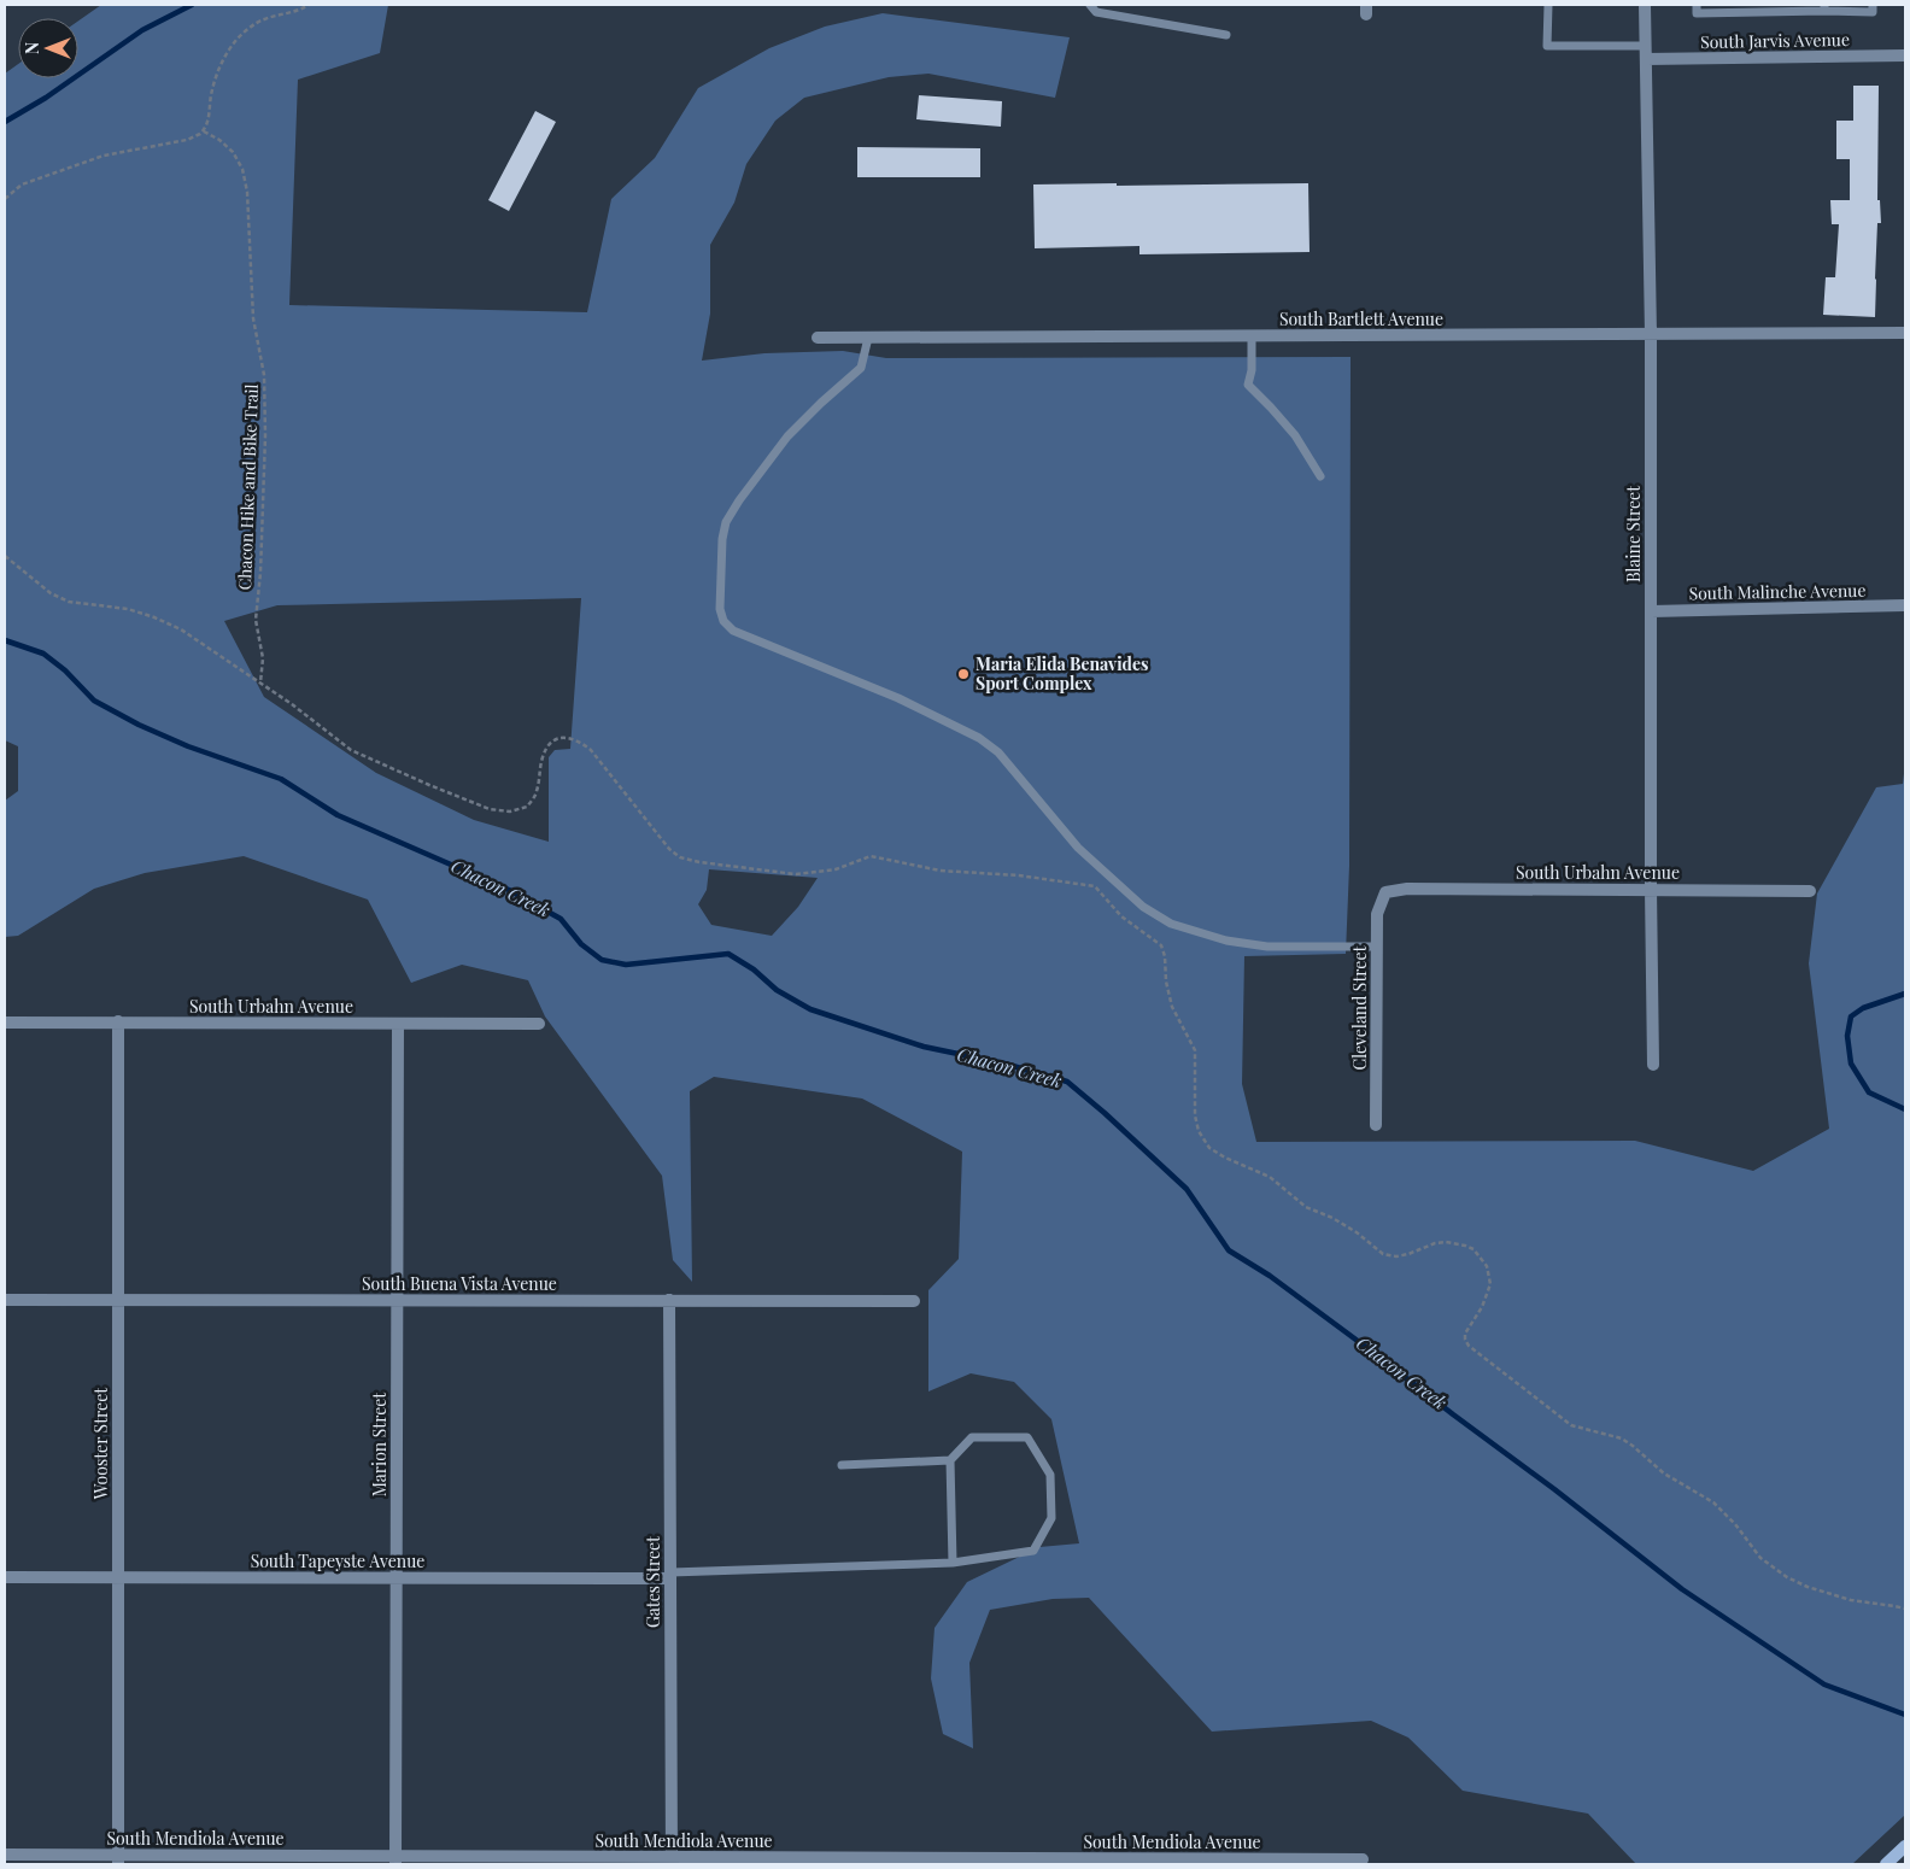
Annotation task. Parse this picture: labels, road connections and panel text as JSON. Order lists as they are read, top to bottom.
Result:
{
  "streets": {
    "street": [
      "South Jarvis Avenue",
      "South Bartlett Avenue",
      "Blaine Street",
      "South Malinche Avenue",
      "South Urbahn Avenue",
      "Cleveland Street",
      "South Buena Vista Avenue",
      "Wooster Street",
      "Marion Street",
      "South Tapeyste Avenue",
      "Gates Street",
      "South Mendiola Avenue"
    ],
    "path": ["Chacon Hike and Bike Trail"]
  },
  "crossings": [
    ["South Jarvis Avenue", "Blaine Street"],
    ["South Bartlett Avenue", "Blaine Street"],
    ["Blaine Street", "South Malinche Avenue"],
    ["Blaine Street", "South Urbahn Avenue"],
    ["South Urbahn Avenue", "Cleveland Street"],
    ["South Urbahn Avenue", "Wooster Street"],
    ["South Urbahn Avenue", "Marion Street"],
    ["South Buena Vista Avenue", "Wooster Street"],
    ["South Buena Vista Avenue", "Marion Street"],
    ["South Buena Vista Avenue", "Gates Street"],
    ["Wooster Street", "South Tapeyste Avenue"],
    ["Wooster Street", "South Mendiola Avenue"],
    ["Marion Street", "South Tapeyste Avenue"],
    ["Marion Street", "South Mendiola Avenue"],
    ["South Tapeyste Avenue", "Gates Street"],
    ["Gates Street", "South Mendiola Avenue"]
  ],
  "water": ["Chacon Creek"],
  "places": ["Maria Elida Benavides Sport Complex"],
  "north": "left"
}
